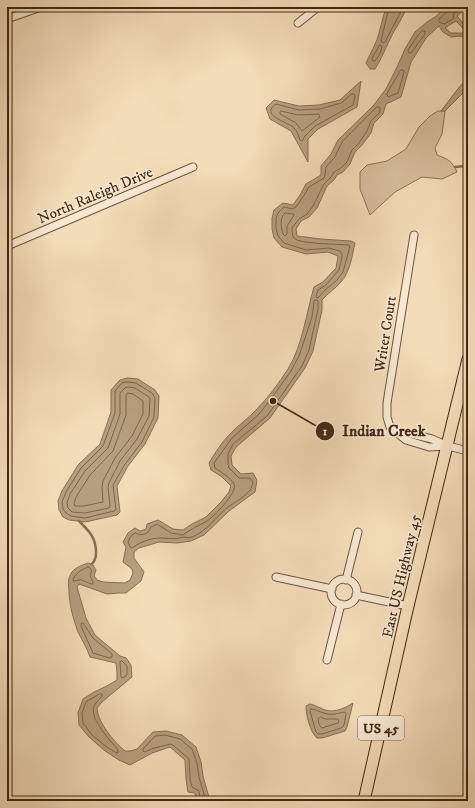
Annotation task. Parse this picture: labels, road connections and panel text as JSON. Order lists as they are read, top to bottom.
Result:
{
  "streets": {
    "main road": ["East US Highway 45", "US 45"],
    "street": ["North Raleigh Drive", "Writer Court"]
  },
  "crossings": [
    ["Writer Court", "East US Highway 45"]
  ],
  "places": ["Indian Creek"]
}
